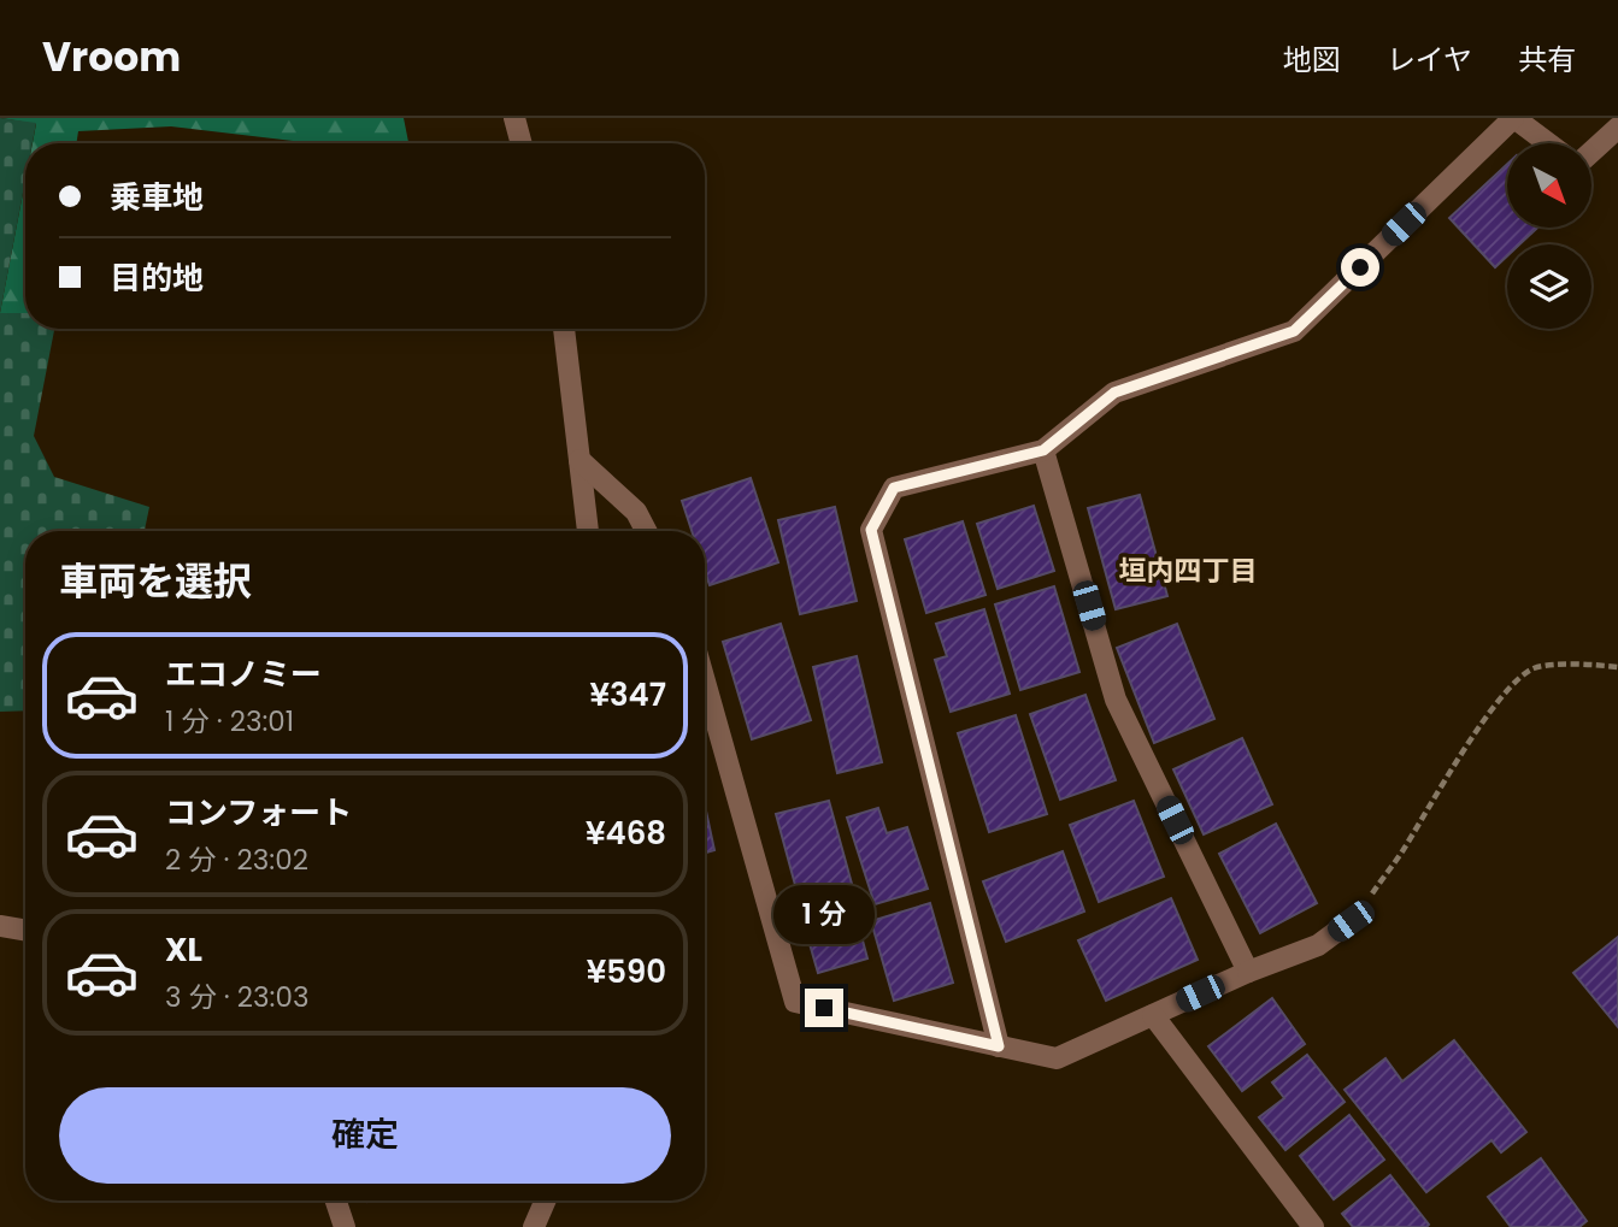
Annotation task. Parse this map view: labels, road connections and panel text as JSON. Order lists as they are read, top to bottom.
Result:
{
  "districts": ["垣内四丁目"],
  "north": "bottom right",
  "page": {
    "header": "Vroom",
    "nav": ["地図", "レイヤ", "共有"],
    "banner": ["乗車地", "目的地"],
    "heading": "車両を選択",
    "list": [
      {
        "name": "エコノミー",
        "note": "1 分 · 23:01",
        "value": "¥347"
      },
      {
        "name": "コンフォート",
        "note": "2 分 · 23:02",
        "value": "¥468"
      },
      {
        "name": "XL",
        "note": "3 分 · 23:03",
        "value": "¥590"
      }
    ],
    "bubble": "1 分",
    "buttons": "確定"
  }
}
